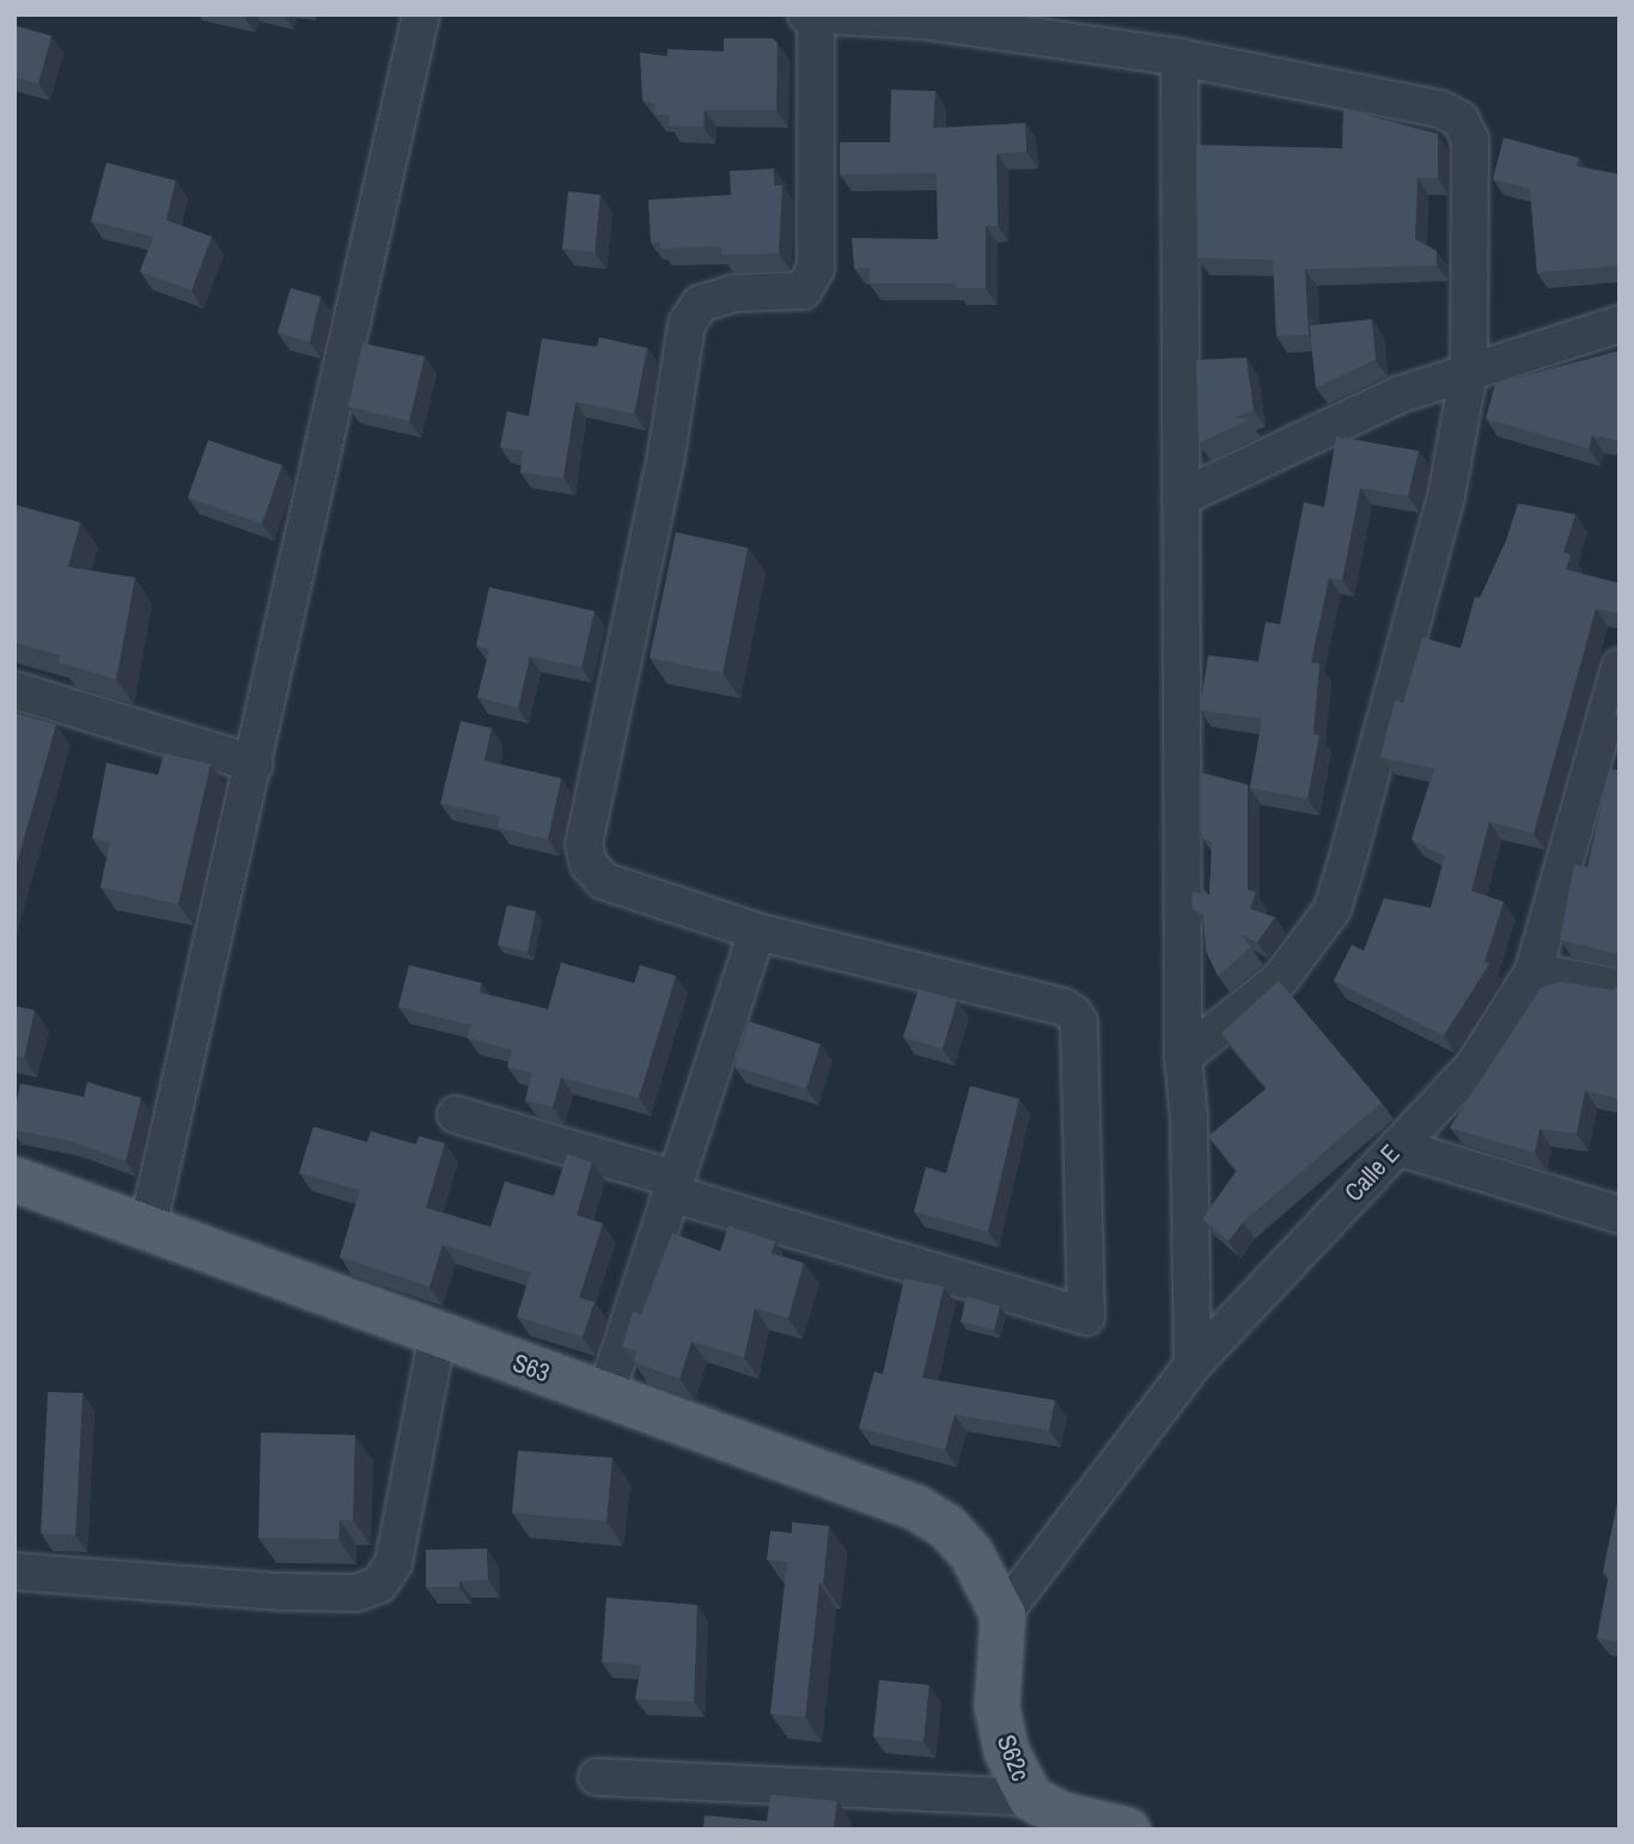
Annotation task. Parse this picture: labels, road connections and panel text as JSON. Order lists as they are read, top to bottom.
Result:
{
  "streets": {
    "main road": ["S63", "S62c"],
    "street": ["Calle E"]
  },
  "crossings": [
    ["Calle E", "S63"],
    ["Calle E", "S62c"],
    ["S63", "S62c"]
  ]
}
